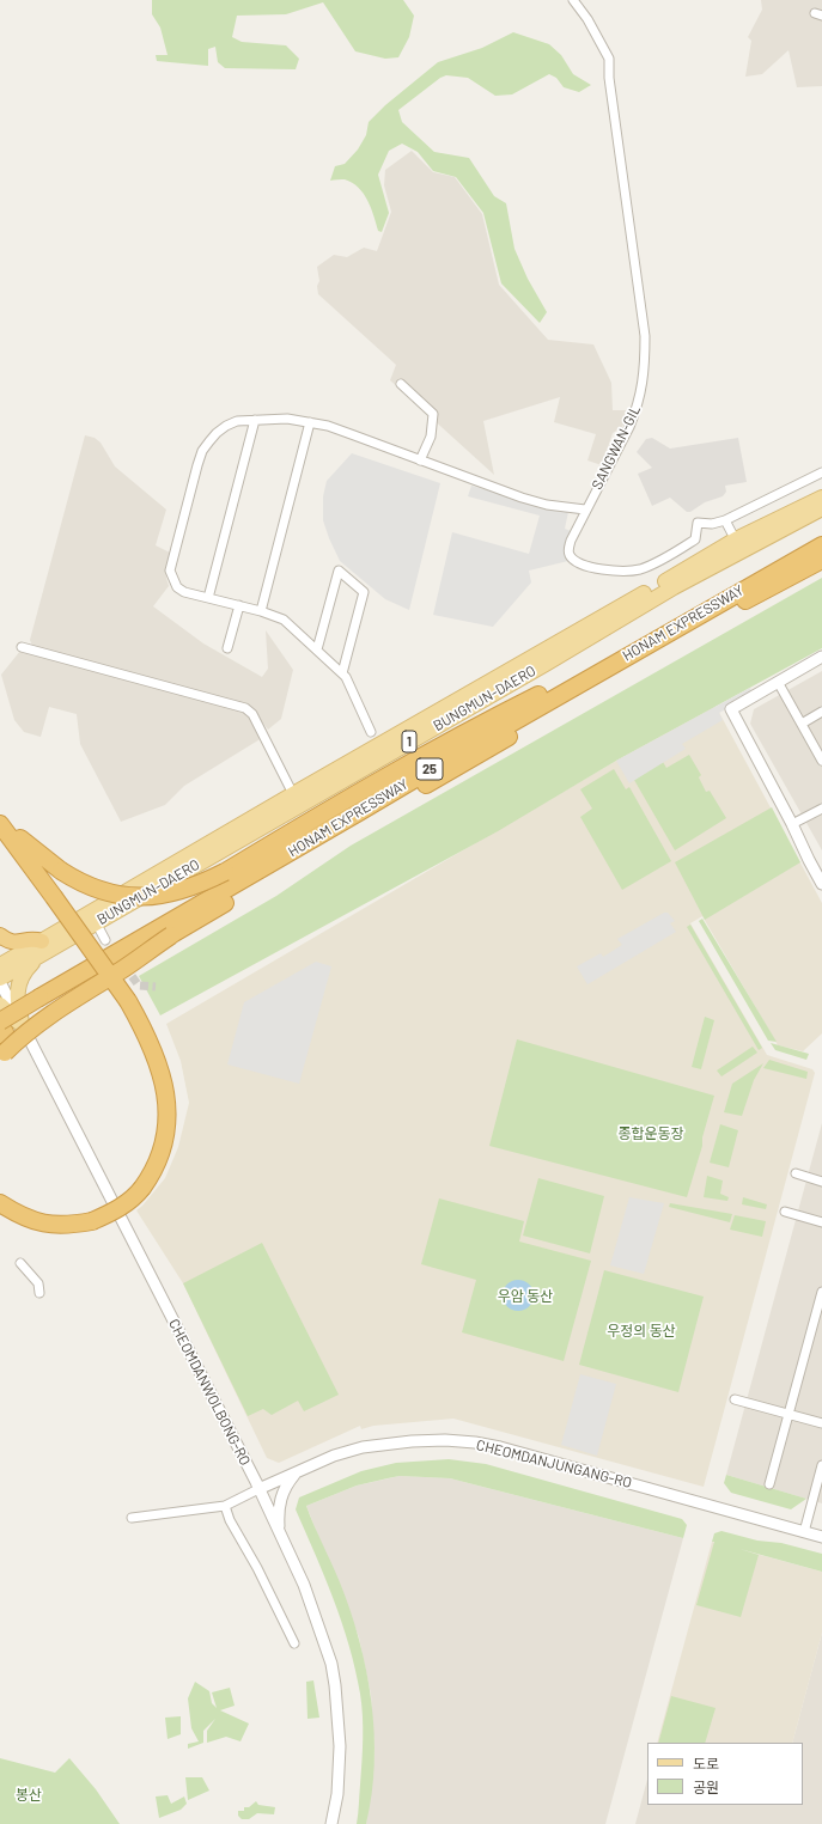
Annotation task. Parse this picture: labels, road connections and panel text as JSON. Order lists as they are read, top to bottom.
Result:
{
  "streets": {
    "highway": ["HONAM EXPRESSWAY", "25"],
    "main road": ["BUNGMUN-DAERO", "1"],
    "street": ["SANGWAN-GIL", "CHEOMDANWOLBONG-RO", "CHEOMDANJUNGANG-RO"]
  },
  "crossings": [
    ["BUNGMUN-DAERO", "CHEOMDANWOLBONG-RO"],
    ["CHEOMDANWOLBONG-RO", "CHEOMDANJUNGANG-RO"]
  ],
  "parks": [
    "종합운동장",
    "우암 동산",
    "우정의 동산",
    "봉산"
  ],
  "legend": ["도로", "공원"]
}
